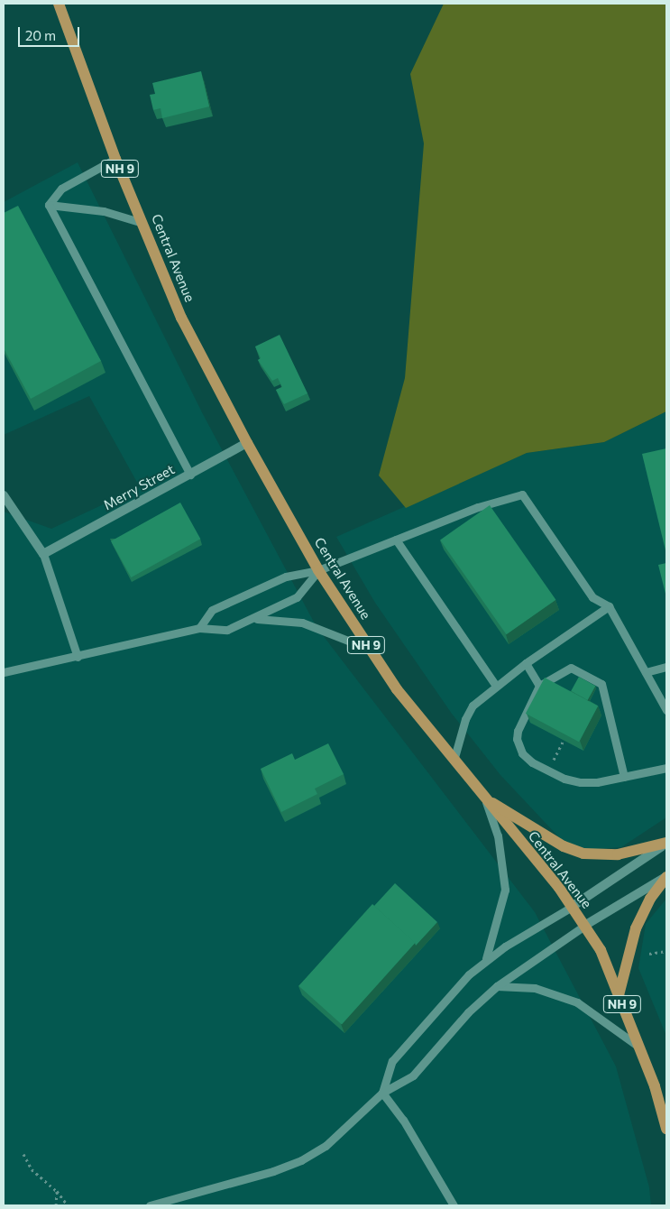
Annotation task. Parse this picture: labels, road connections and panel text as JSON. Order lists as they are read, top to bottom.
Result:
{
  "streets": {
    "main road": ["NH 9", "Central Avenue"],
    "street": ["Merry Street"]
  },
  "crossings": [
    ["Central Avenue", "Merry Street"]
  ],
  "scale_bar": "20 m"
}
